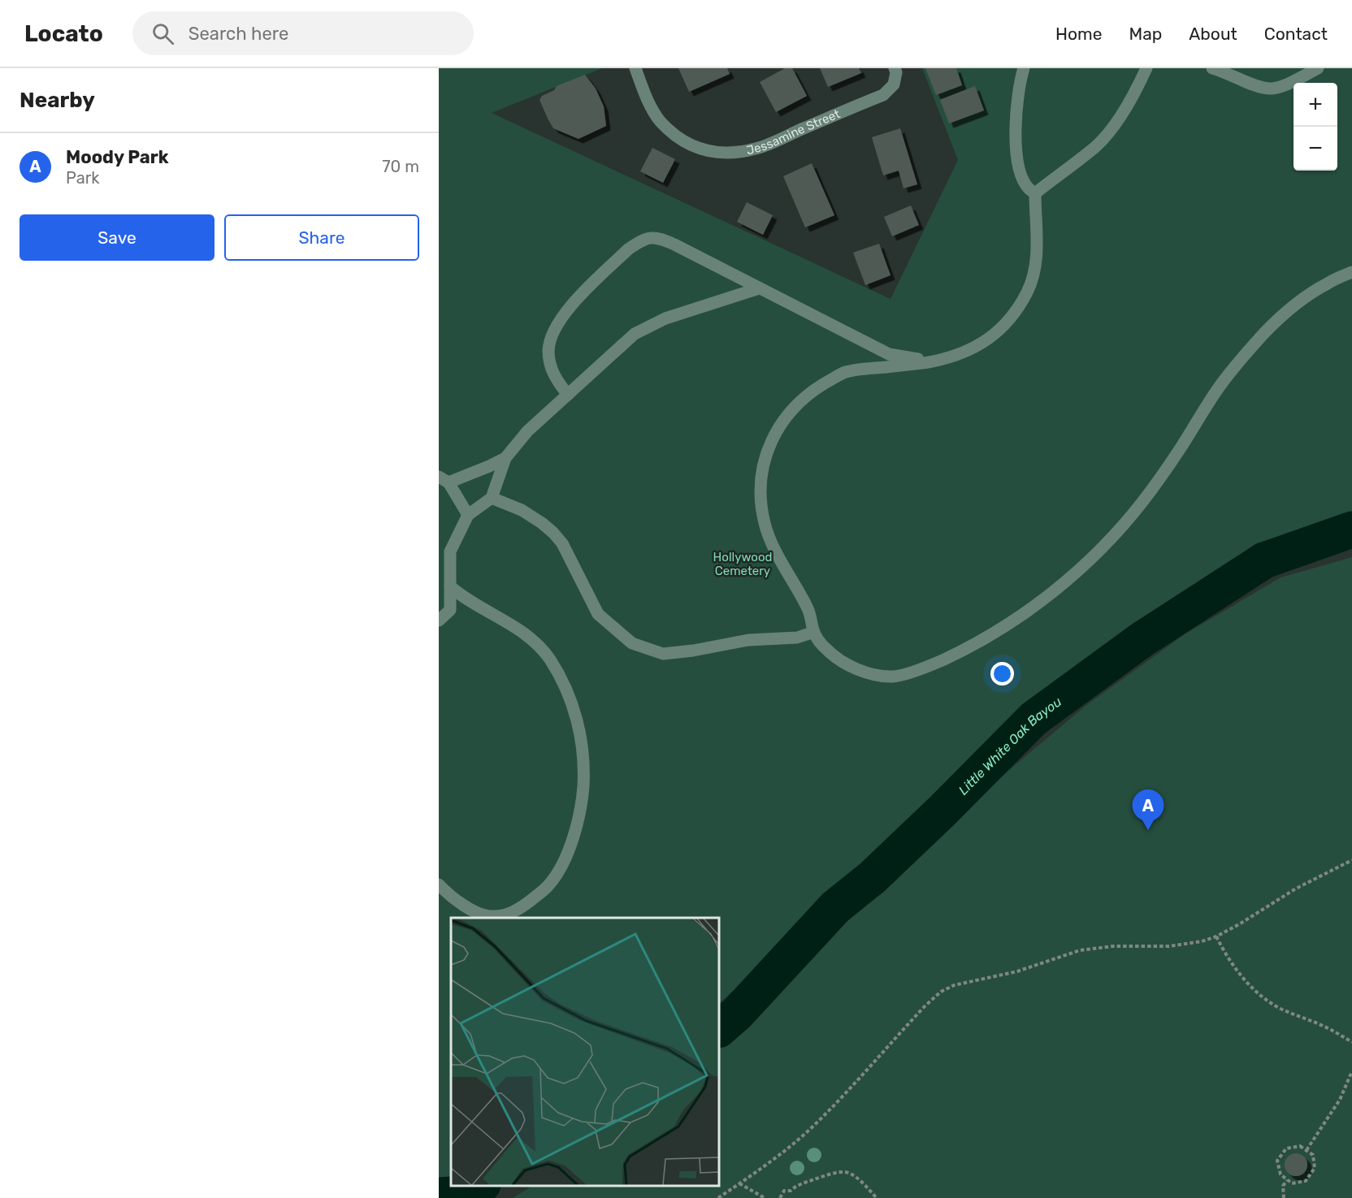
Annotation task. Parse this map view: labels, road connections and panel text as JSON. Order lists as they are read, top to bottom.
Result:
{
  "streets": {
    "street": ["Jessamine Street"]
  },
  "water": ["Little White Oak Bayou"],
  "parks": ["Hollywood Cemetery"],
  "page": {
    "header": "Locato",
    "search": "Search here",
    "nav": [
      "Home",
      "Map",
      "About",
      "Contact"
    ],
    "heading": "Nearby",
    "map_buttons": ["+", "−"],
    "list": [
      {
        "mark": "A",
        "name": "Moody Park",
        "note": "Park",
        "value": "70 m"
      }
    ],
    "buttons": ["Save", "Share"],
    "pins": "A"
  }
}
